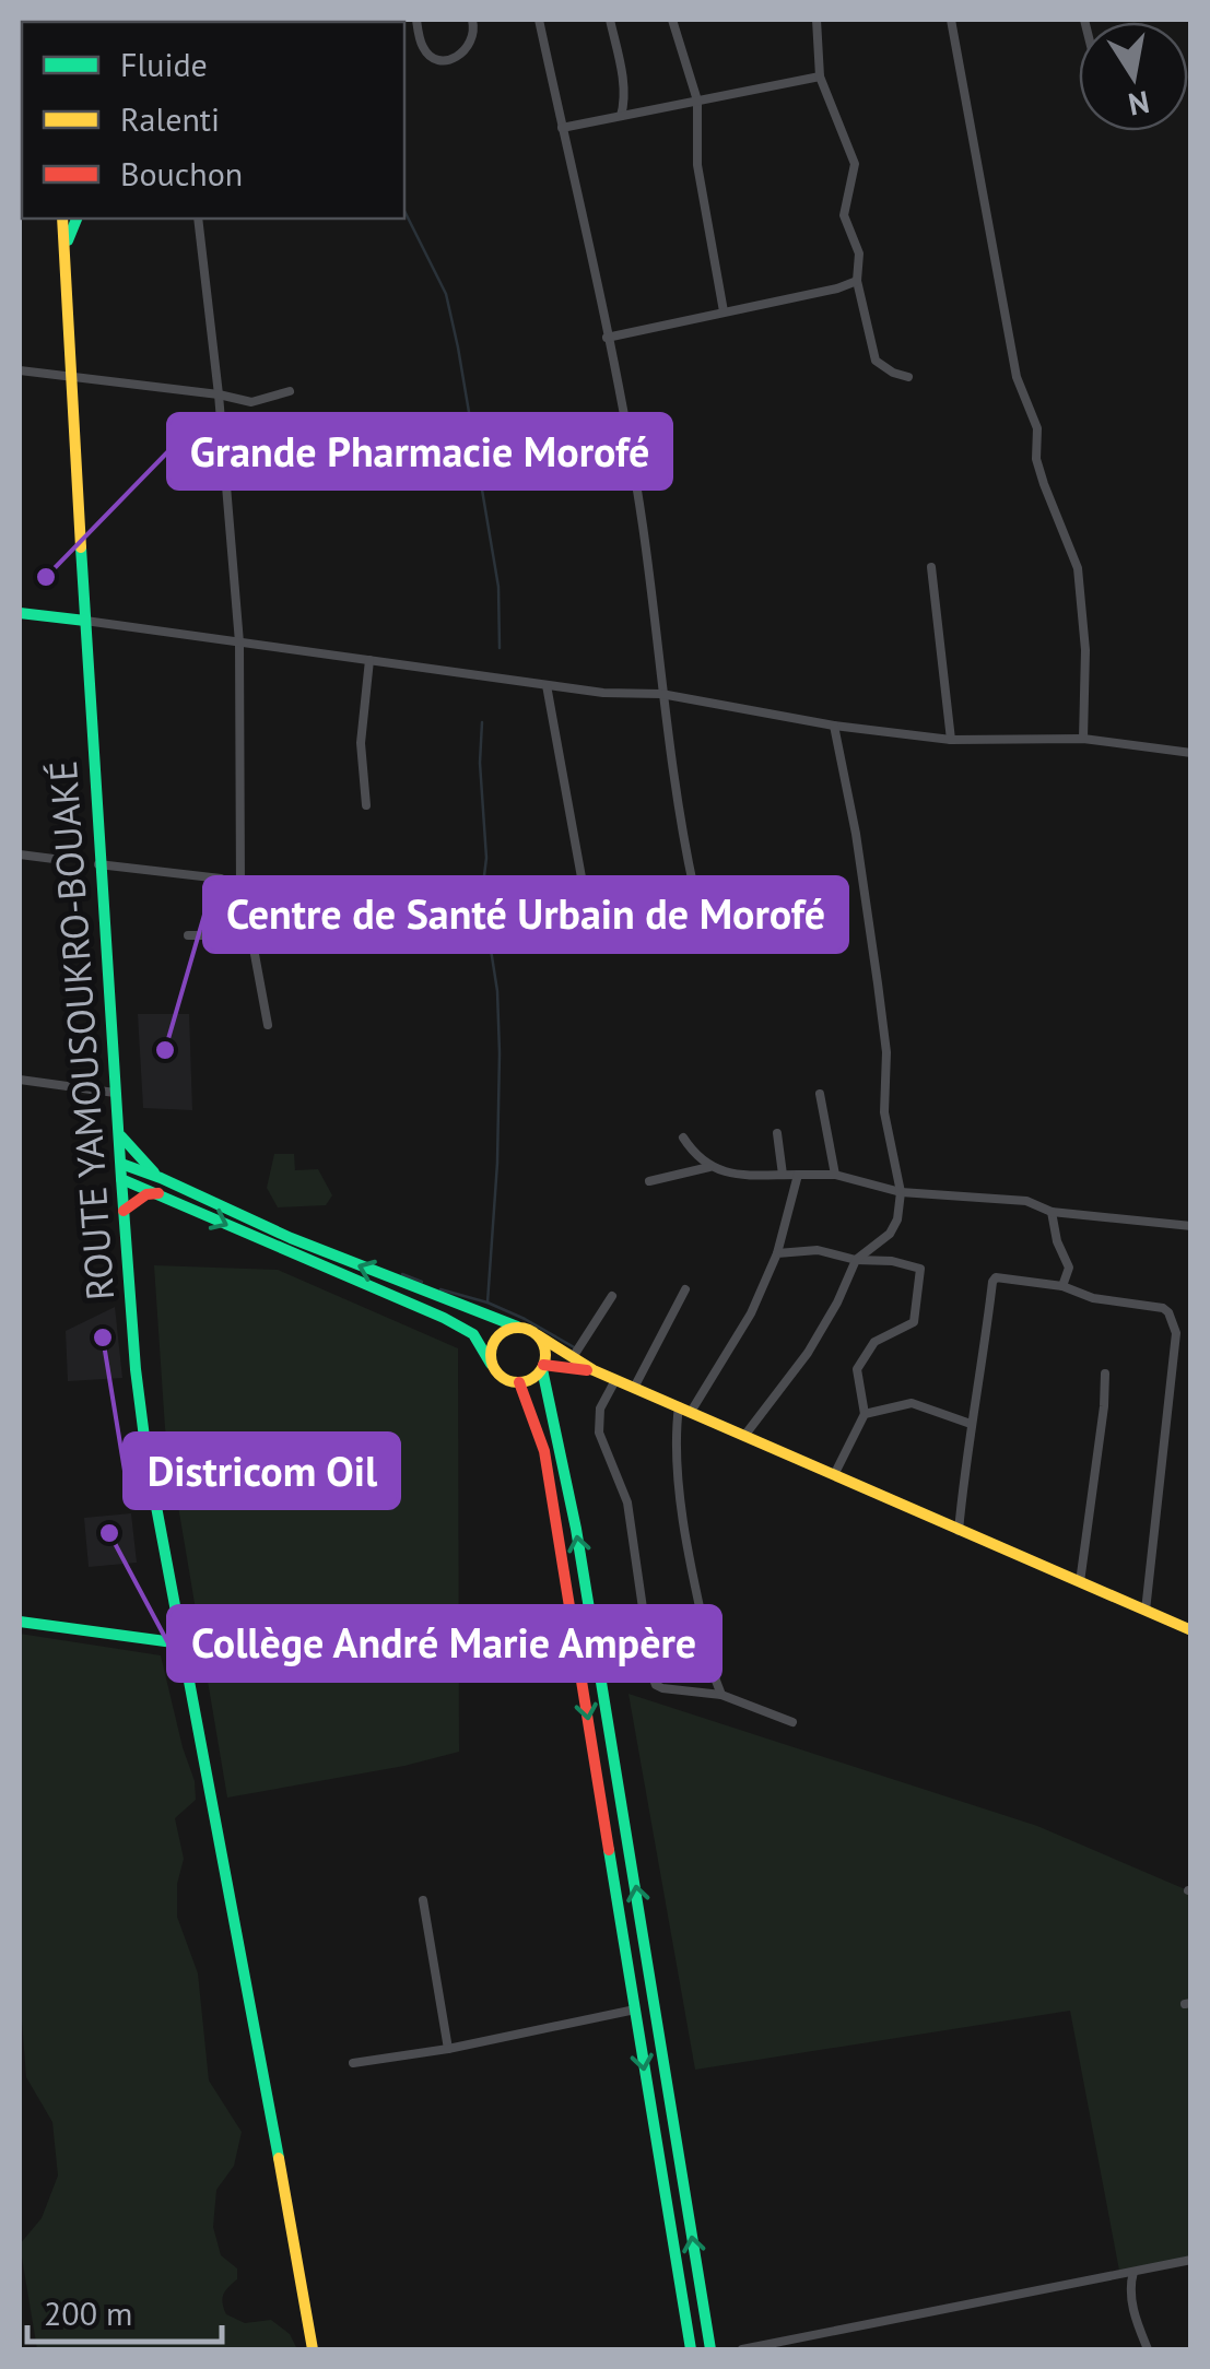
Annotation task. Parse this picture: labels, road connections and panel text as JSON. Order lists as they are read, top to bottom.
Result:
{
  "streets": {
    "main road": ["ROUTE YAMOUSOUKRO-BOUAKÉ"]
  },
  "places": [
    "Grande Pharmacie Morofé",
    "Centre de Santé Urbain de Morofé",
    "Districom Oil",
    "Collège André Marie Ampère"
  ],
  "legend": ["Fluide", "Ralenti", "Bouchon"],
  "scale_bar": "200 m",
  "north": "bottom"
}
